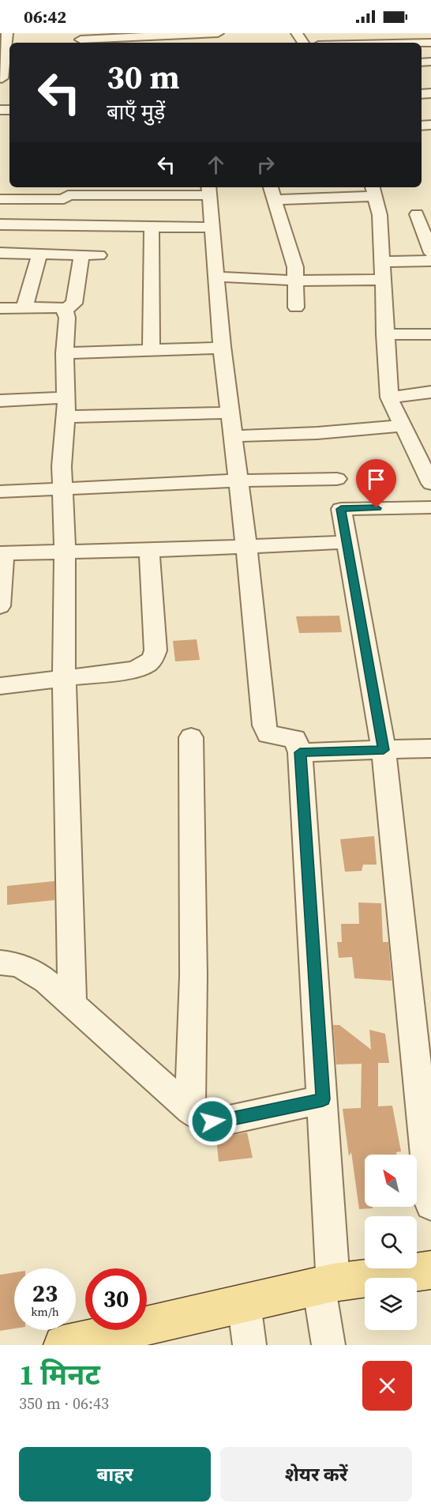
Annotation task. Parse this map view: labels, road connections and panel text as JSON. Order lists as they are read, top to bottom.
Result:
{
  "north": "top left",
  "page": {
    "status": "06:42",
    "turn": ["30 m", "बाएँ मुड़ें"],
    "speed": "23 km/h",
    "limit": "30",
    "heading": ["1 मिनट", "350 m · 06:43"],
    "buttons": ["बाहर", "शेयर करें"]
  }
}
